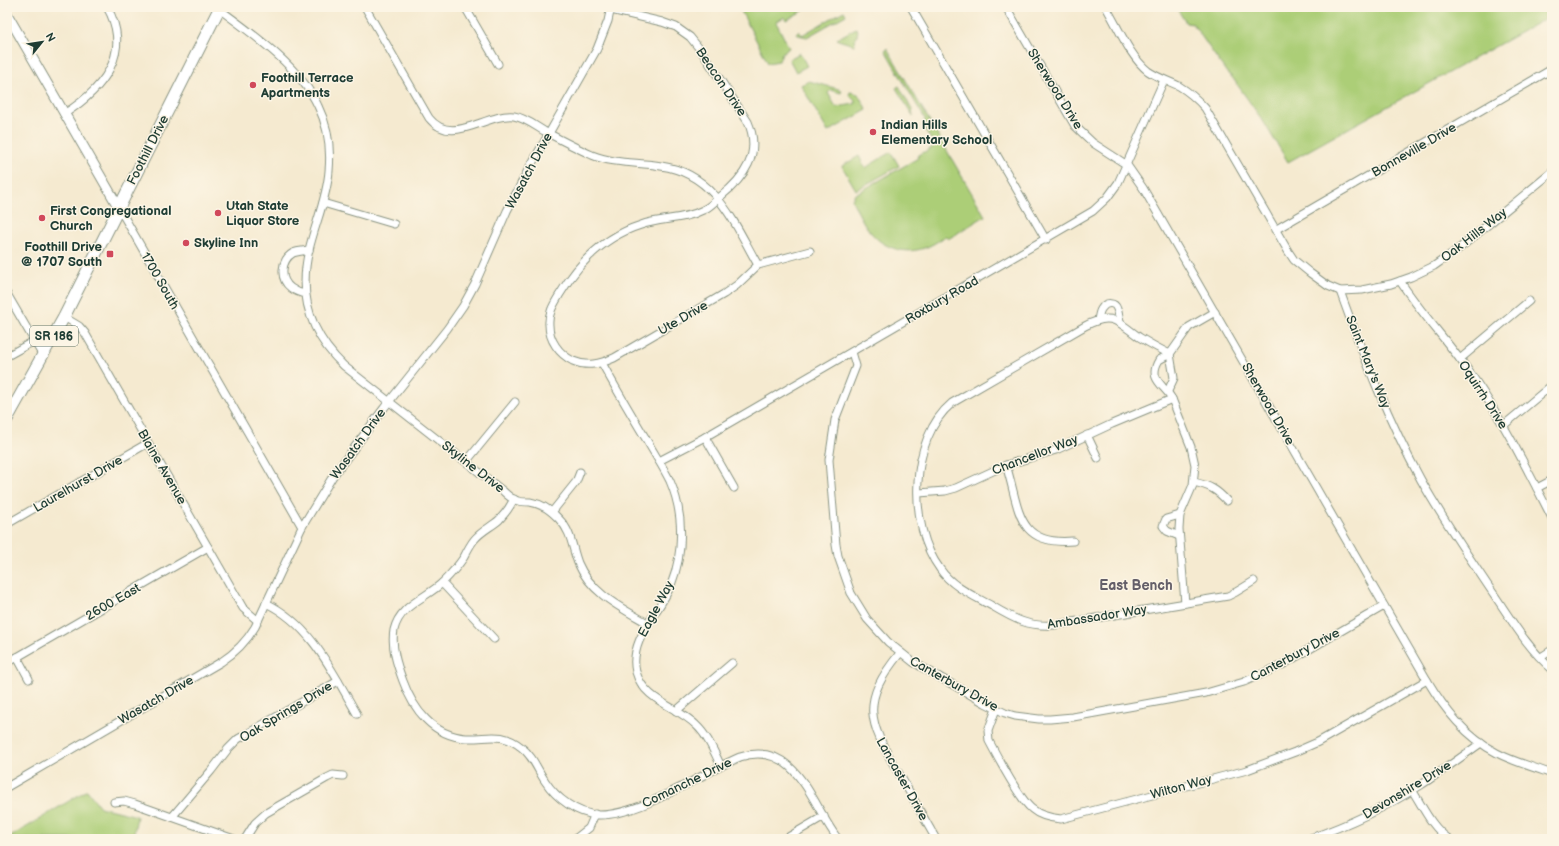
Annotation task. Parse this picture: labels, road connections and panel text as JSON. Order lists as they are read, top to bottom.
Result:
{
  "streets": {
    "main road": ["Foothill Drive", "SR 186"],
    "street": [
      "Beacon Drive",
      "Sherwood Drive",
      "Bonneville Drive",
      "Wasatch Drive",
      "Oak Hills Way",
      "1700 South",
      "Roxbury Road",
      "Ute Drive",
      "Saint Mary's Way",
      "Oquirrh Drive",
      "Chancellor Way",
      "Blaine Avenue",
      "Skyline Drive",
      "Laurelhurst Drive",
      "2600 East",
      "Eagle Way",
      "Ambassador Way",
      "Canterbury Drive",
      "Oak Springs Drive",
      "Lancaster Drive",
      "Comanche Drive",
      "Wilton Way",
      "Devonshire Drive"
    ]
  },
  "crossings": [
    ["Beacon Drive", "Wasatch Drive"],
    ["Beacon Drive", "Ute Drive"],
    ["Beacon Drive", "Eagle Way"],
    ["Sherwood Drive", "Roxbury Road"],
    ["Sherwood Drive", "Canterbury Drive"],
    ["Sherwood Drive", "Wilton Way"],
    ["Sherwood Drive", "Devonshire Drive"],
    ["Foothill Drive", "1700 South"],
    ["Foothill Drive", "Blaine Avenue"],
    ["Foothill Drive", "Skyline Drive"],
    ["Wasatch Drive", "1700 South"],
    ["Wasatch Drive", "Blaine Avenue"],
    ["Wasatch Drive", "Skyline Drive"],
    ["Oak Hills Way", "Saint Mary's Way"],
    ["Oak Hills Way", "Oquirrh Drive"],
    ["Roxbury Road", "Eagle Way"],
    ["Roxbury Road", "Canterbury Drive"],
    ["Ute Drive", "Eagle Way"],
    ["Chancellor Way", "Ambassador Way"],
    ["Blaine Avenue", "Laurelhurst Drive"],
    ["Blaine Avenue", "2600 East"],
    ["Skyline Drive", "Eagle Way"],
    ["Skyline Drive", "Comanche Drive"],
    ["Eagle Way", "Comanche Drive"],
    ["Canterbury Drive", "Lancaster Drive"],
    ["Canterbury Drive", "Wilton Way"]
  ],
  "districts": ["East Bench"],
  "places": {
    "other": [
      "Foothill Terrace Apartments",
      "Indian Hills Elementary School",
      "Utah State Liquor Store",
      "First Congregational Church",
      "Skyline Inn"
    ],
    "transit": ["Foothill Drive @ 1707 South"]
  },
  "north": "top right"
}
